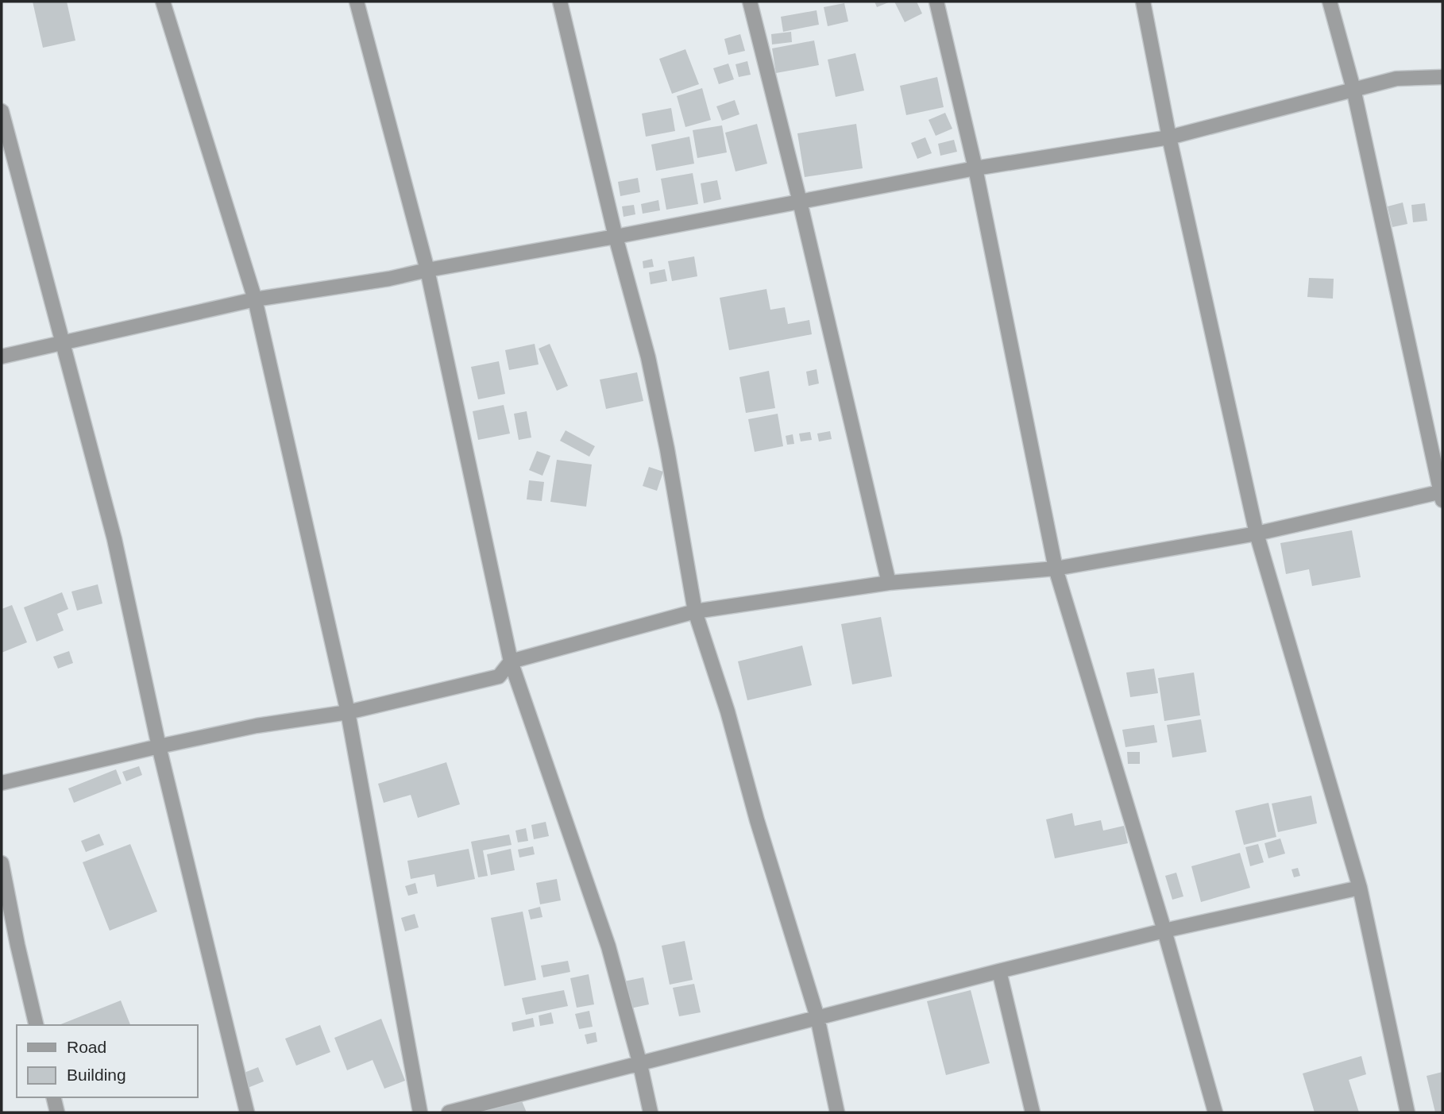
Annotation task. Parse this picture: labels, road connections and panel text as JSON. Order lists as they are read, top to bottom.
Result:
{
  "legend": ["Road", "Building"]
}
